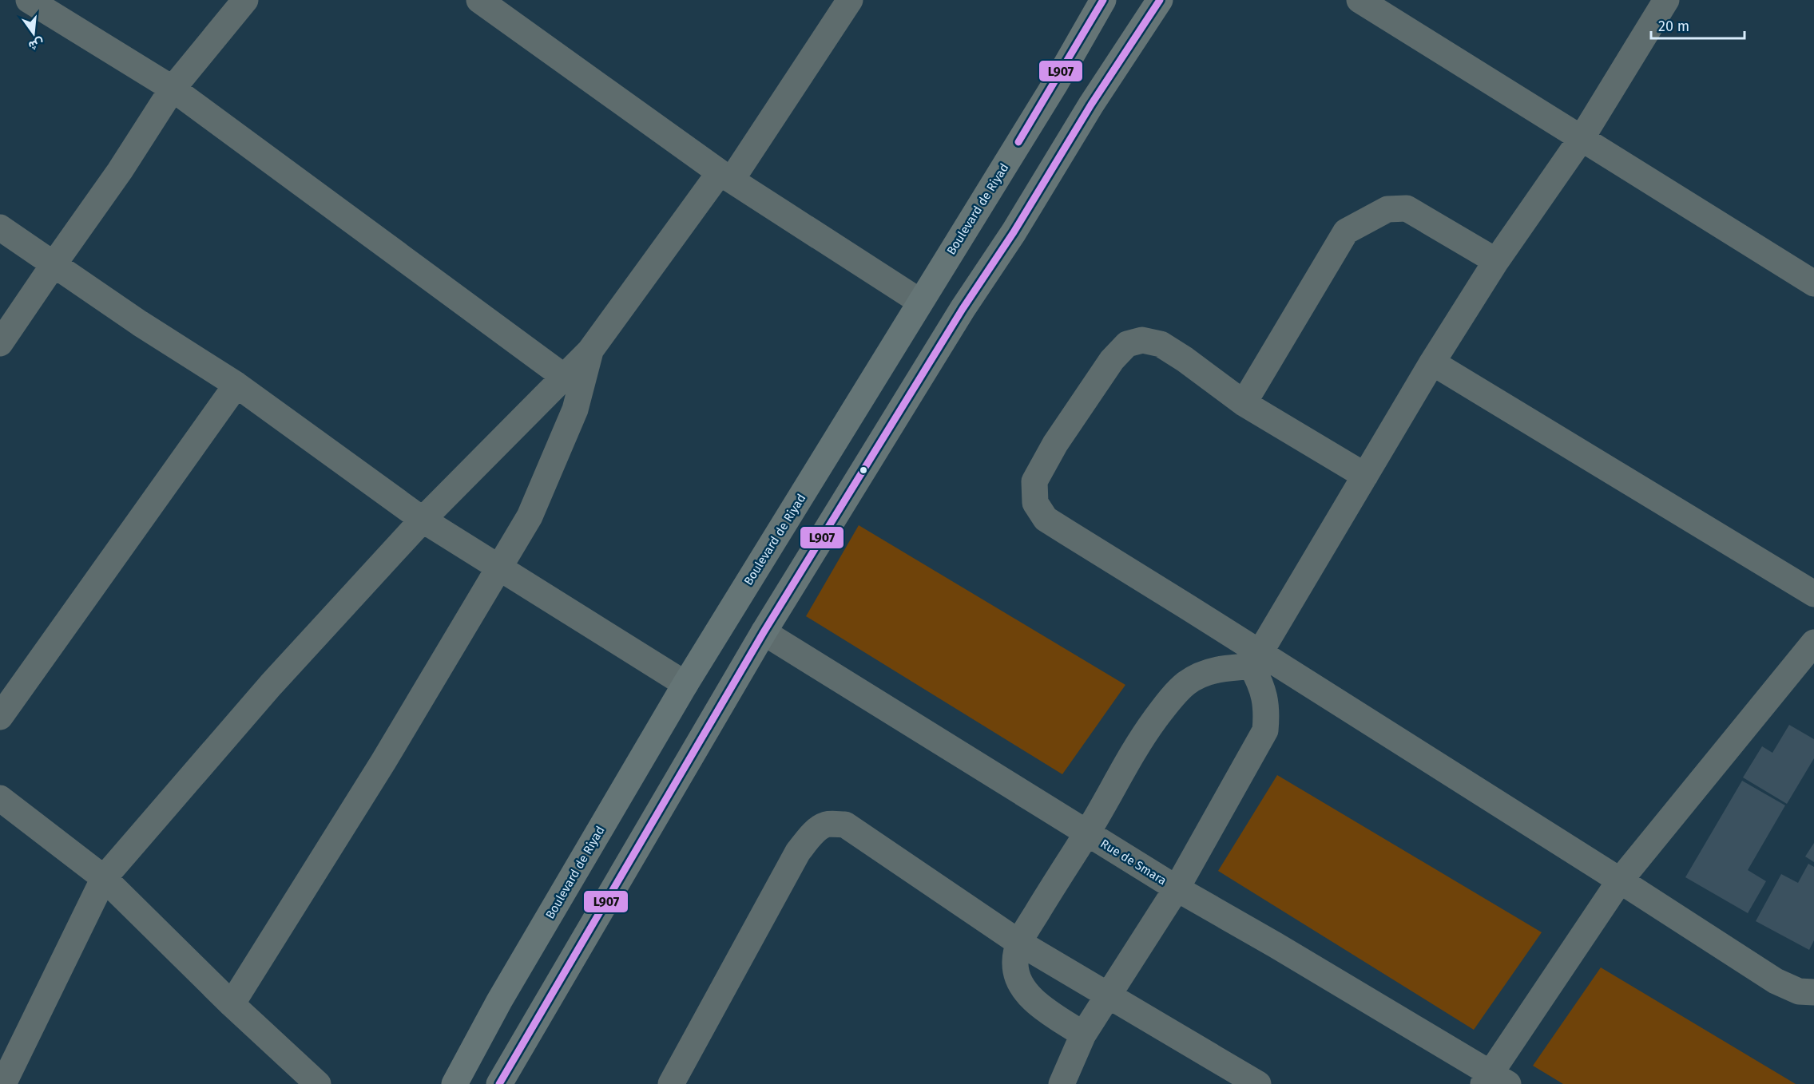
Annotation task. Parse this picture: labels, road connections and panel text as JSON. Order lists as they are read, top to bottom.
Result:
{
  "streets": {
    "main road": ["Boulevard de Riyad"],
    "street": ["Rue de Smara"]
  },
  "lines": ["transit line L907"],
  "scale_bar": "20 m",
  "north": "bottom"
}
